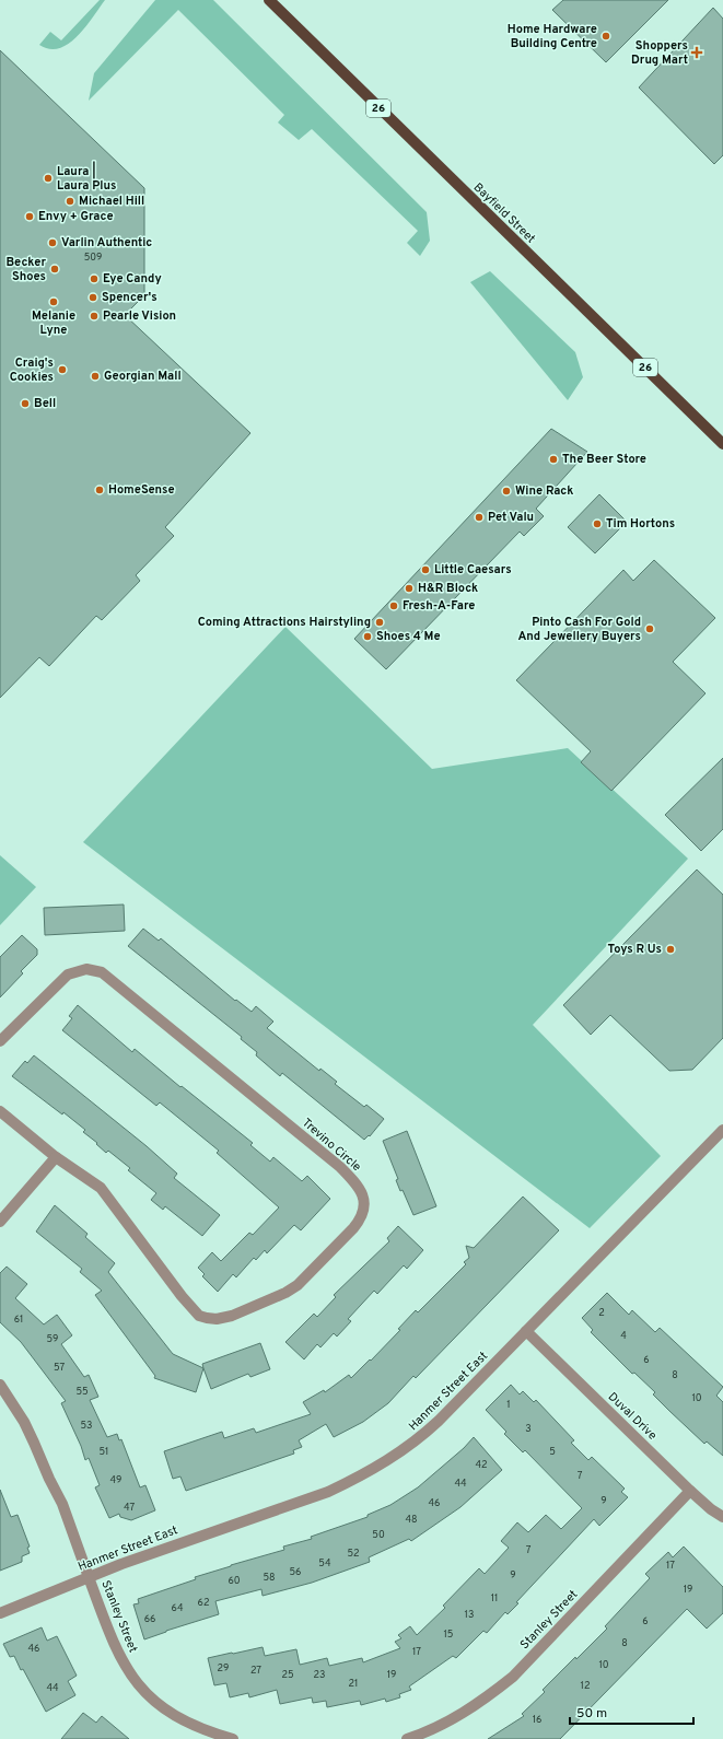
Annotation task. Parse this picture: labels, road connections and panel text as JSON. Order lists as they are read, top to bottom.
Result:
{
  "streets": {
    "main road": ["26", "Bayfield Street"],
    "street": [
      "Trevino Circle",
      "Hanmer Street East",
      "Duval Drive",
      "Stanley Street"
    ]
  },
  "crossings": [
    ["Hanmer Street East", "Duval Drive"],
    ["Hanmer Street East", "Stanley Street"],
    ["Duval Drive", "Stanley Street"]
  ],
  "places": {
    "other": [
      "Home Hardware Building Centre",
      "Laura | Laura Plus",
      "Michael Hill",
      "Envy + Grace",
      "Varlin Authentic",
      "Becker Shoes",
      "Eye Candy",
      "Spencer's",
      "Melanie Lyne",
      "Pearle Vision",
      "Craig's Cookies",
      "Georgian Mall",
      "Bell",
      "The Beer Store",
      "HomeSense",
      "Wine Rack",
      "Pet Valu",
      "Tim Hortons",
      "Little Caesars",
      "H&R Block",
      "Fresh-A-Fare",
      "Coming Attractions Hairstyling",
      "Pinto Cash For Gold And Jewellery Buyers",
      "Shoes 4 Me",
      "Toys R Us"
    ],
    "health": ["Shoppers Drug Mart"]
  },
  "house_numbers": [
    "509",
    "2",
    "61",
    "4",
    "59",
    "6",
    "57",
    "8",
    "55",
    "10",
    "1",
    "53",
    "3",
    "51",
    "5",
    "42",
    "7",
    "49",
    "44",
    "9",
    "46",
    "47",
    "48",
    "50",
    "7",
    "52",
    "54",
    "17",
    "56",
    "9",
    "58",
    "60",
    "19",
    "11",
    "62",
    "64",
    "13",
    "66",
    "6",
    "15",
    "8",
    "46",
    "17",
    "10",
    "29",
    "27",
    "25",
    "23",
    "19",
    "21",
    "12",
    "44",
    "16"
  ],
  "scale_bar": "50 m"
}
